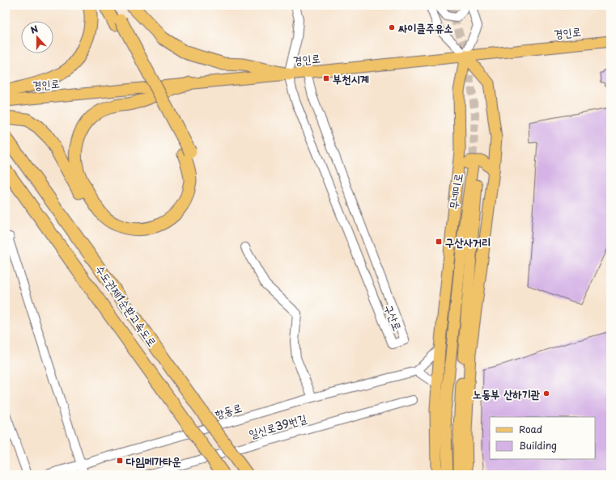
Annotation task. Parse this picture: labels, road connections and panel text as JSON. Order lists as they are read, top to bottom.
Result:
{
  "streets": {
    "highway": ["수도권제1순환고속도로"],
    "main road": ["경인로", "무네미로"],
    "street": ["구산로", "항동로", "일신로39번길"]
  },
  "crossings": [
    ["경인로", "구산로"]
  ],
  "places": {
    "other": ["싸이클주유소", "노동부 산하기관"],
    "transit": ["부천시계", "구산사거리", "다임메가타운"]
  },
  "legend": ["Road", "Building"],
  "north": "top"
}
